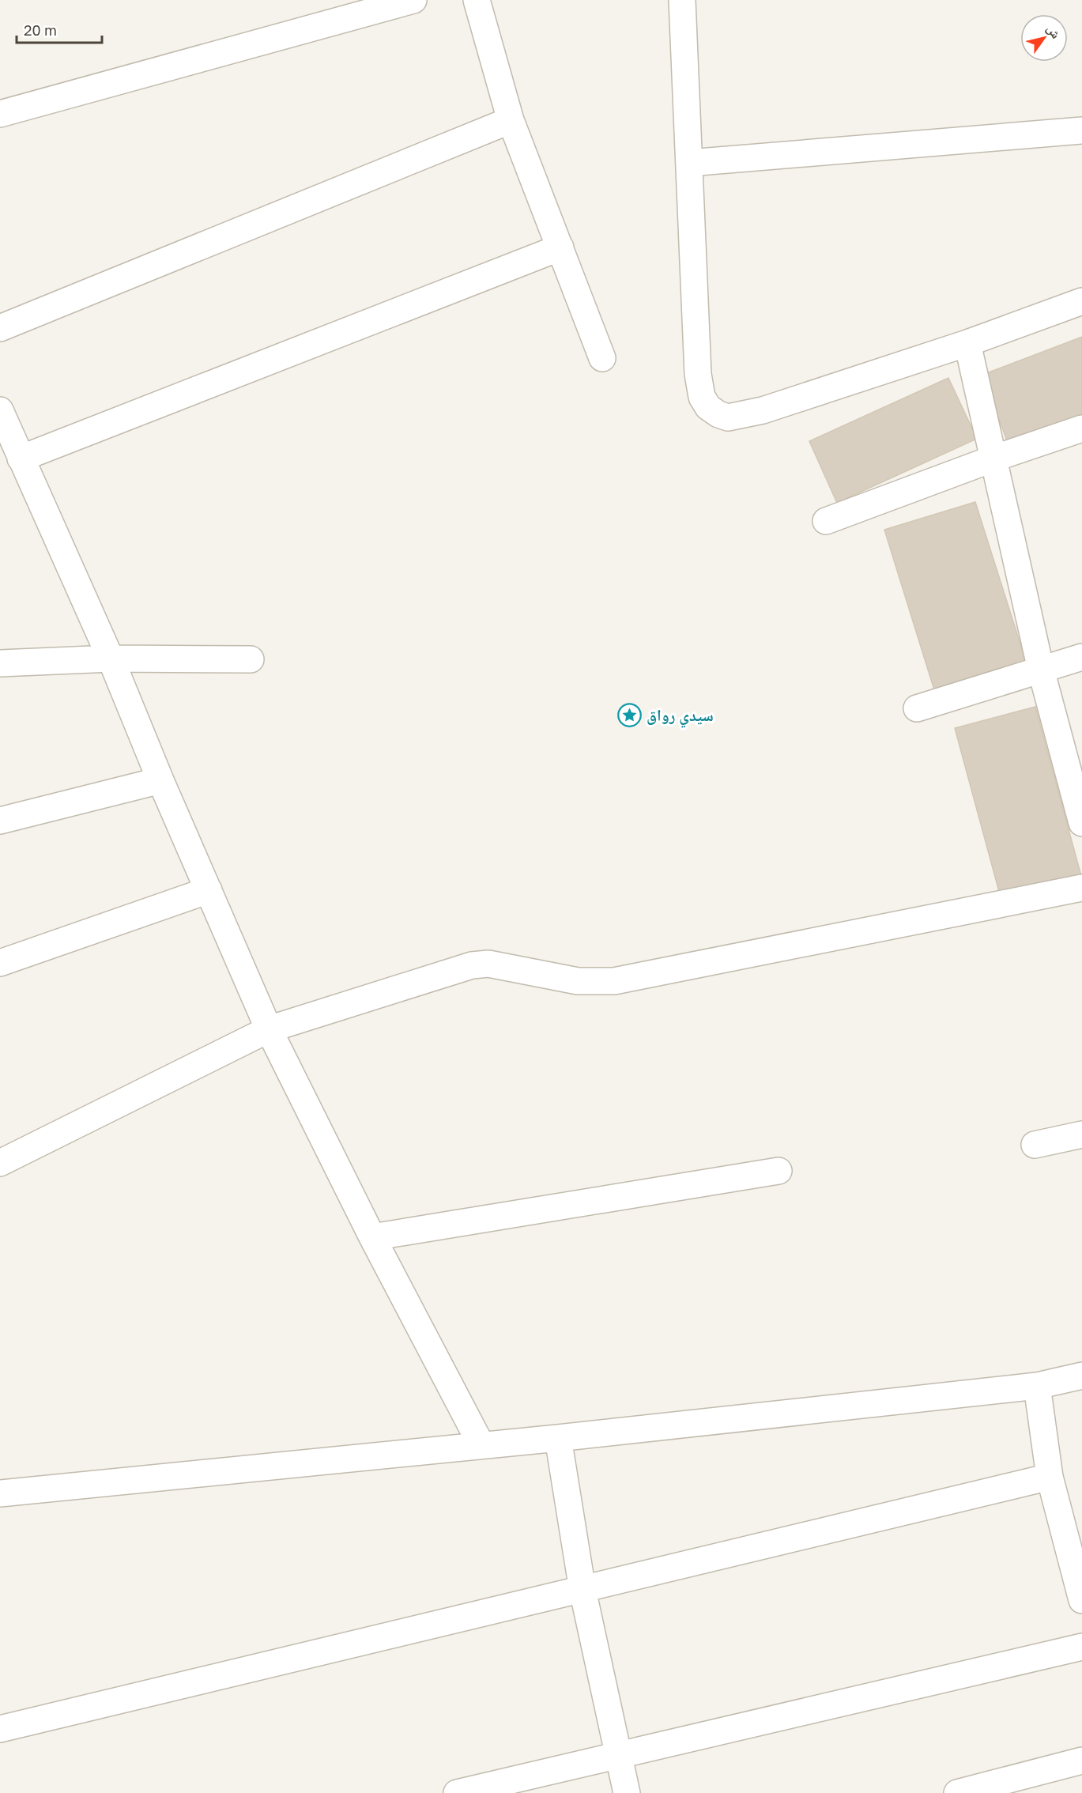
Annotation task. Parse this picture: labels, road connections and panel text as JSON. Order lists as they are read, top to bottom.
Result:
{
  "places": {
    "place": ["سيدي رواق"]
  },
  "scale_bar": "20 m",
  "north": "top right"
}
